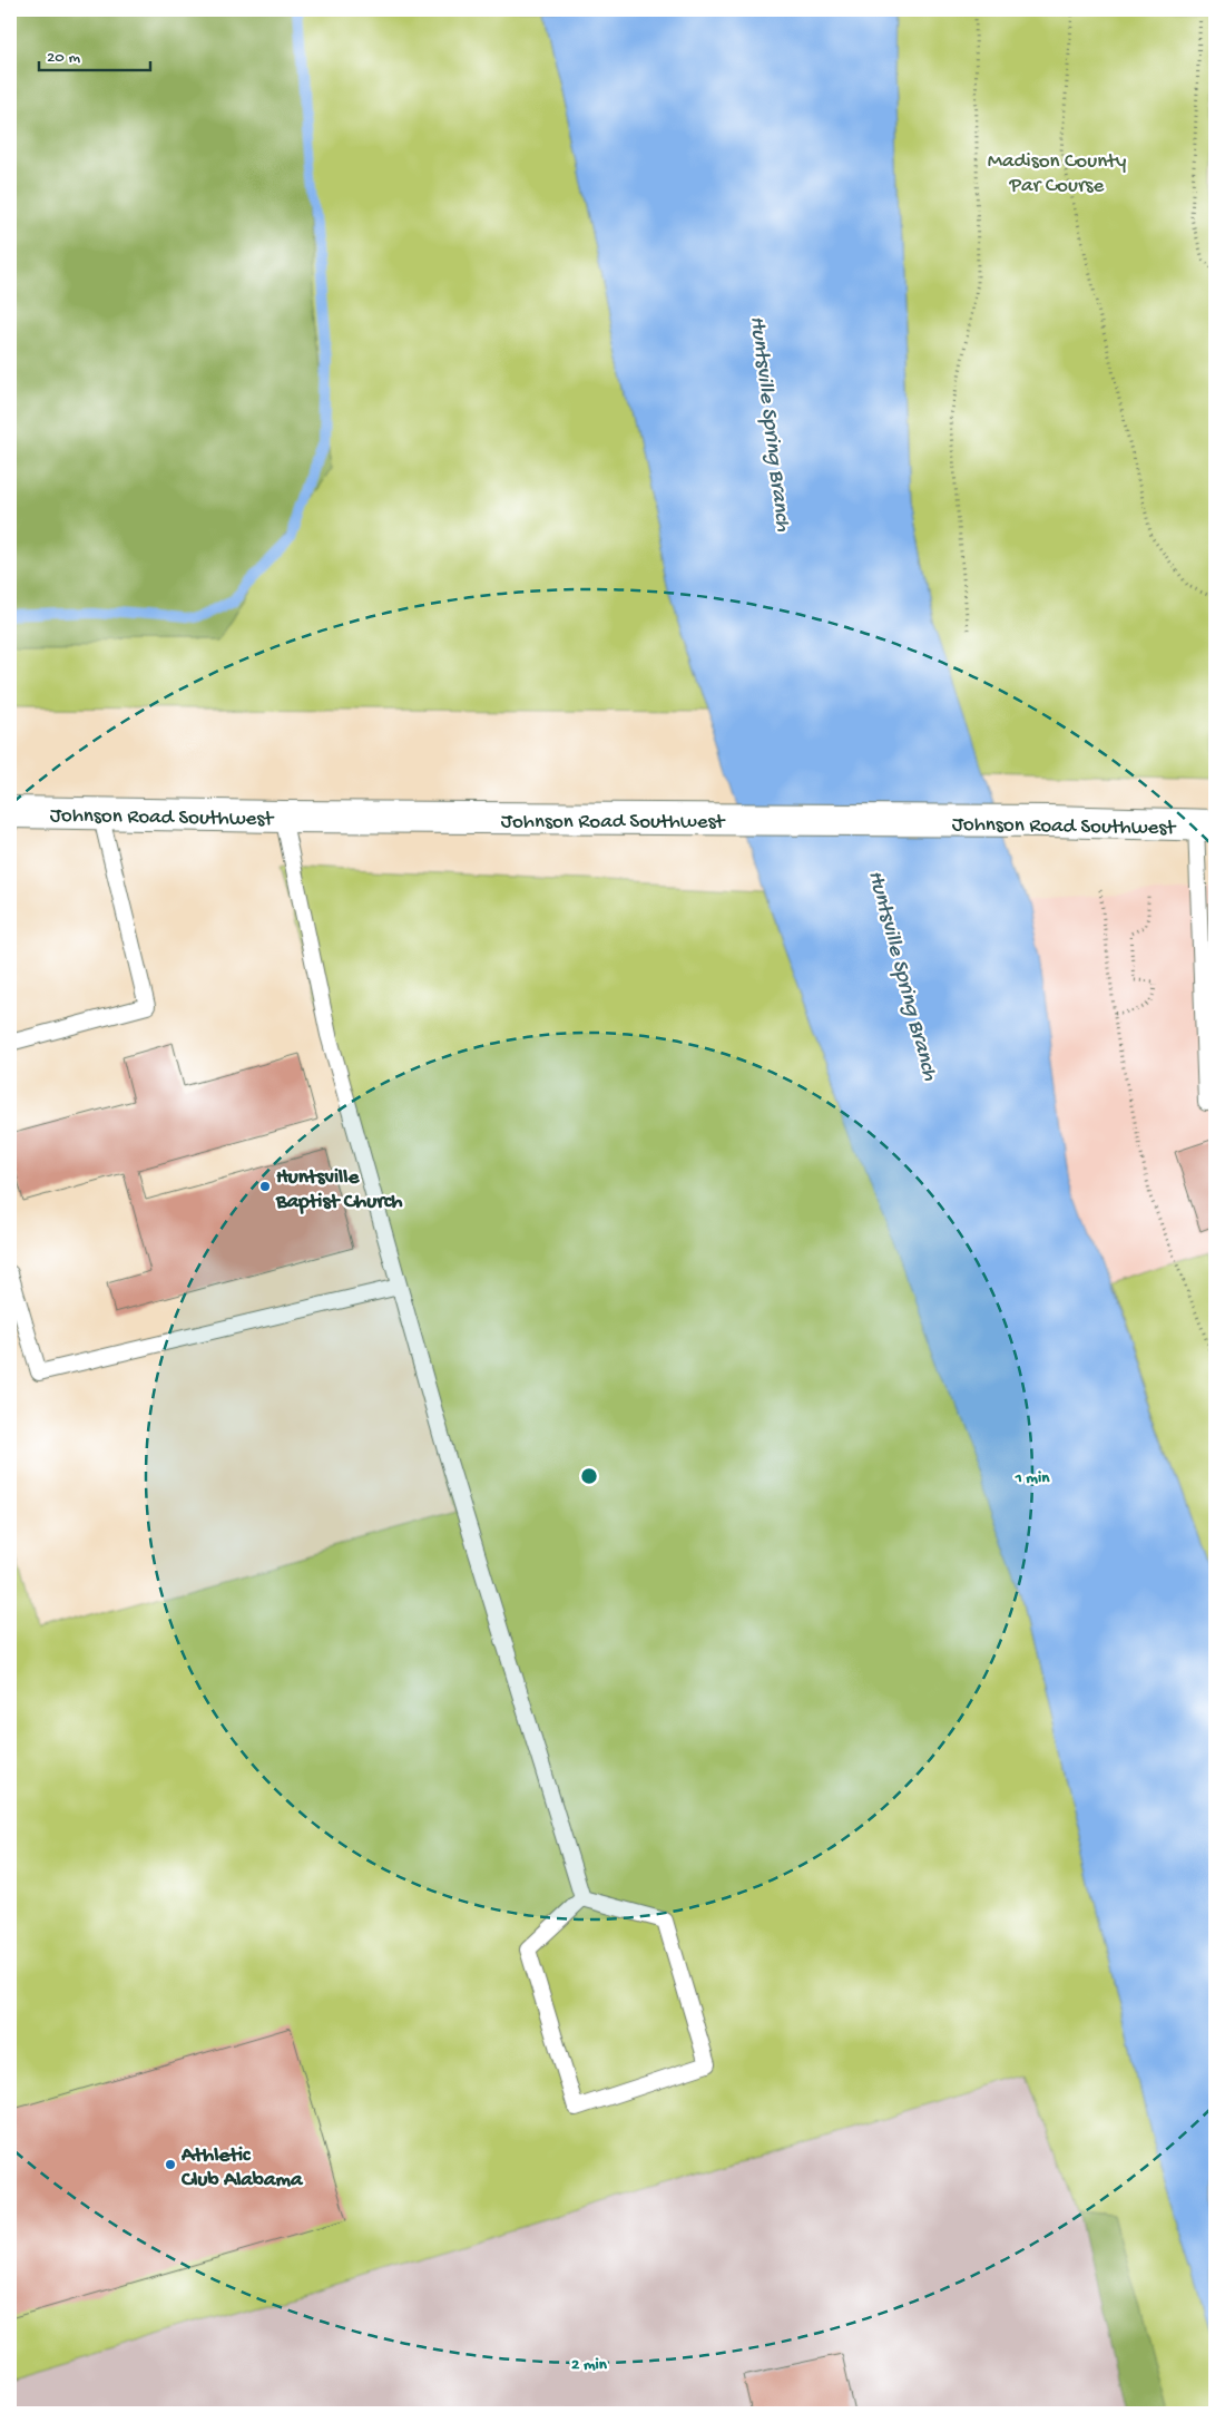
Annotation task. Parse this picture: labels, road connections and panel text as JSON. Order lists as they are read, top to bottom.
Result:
{
  "streets": {
    "street": ["Johnson Road Southwest"]
  },
  "water": ["Huntsville Spring Branch"],
  "parks": ["Madison County Par Course"],
  "places": ["Huntsville Baptist Church", "Athletic Club Alabama"],
  "scale_bar": "20 m",
  "rings": ["1 min", "2 min"]
}
